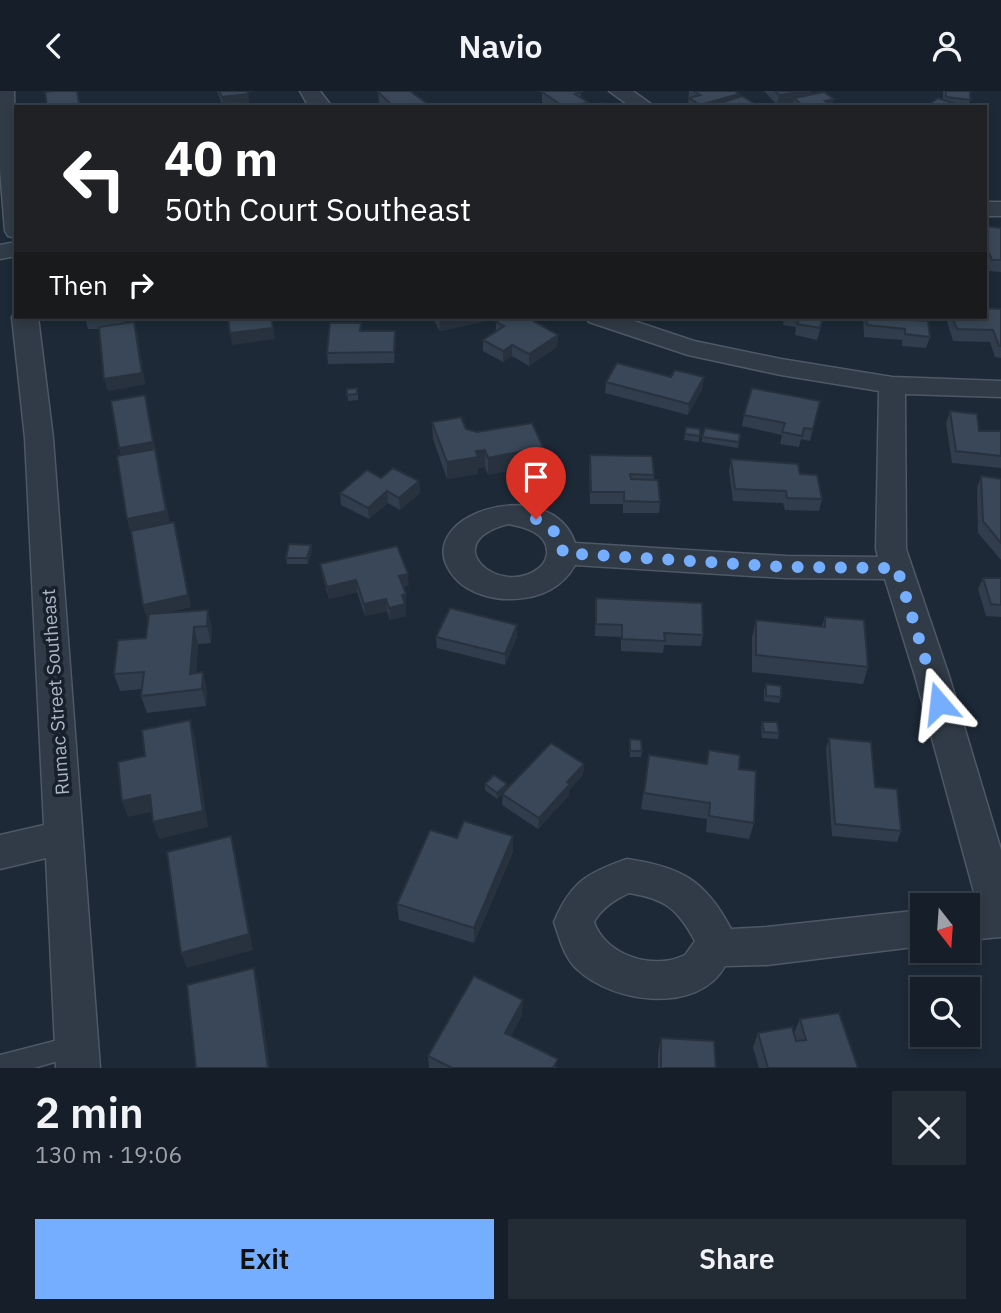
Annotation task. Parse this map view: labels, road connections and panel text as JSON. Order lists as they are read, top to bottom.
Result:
{
  "streets": {
    "street": ["Rumac Street Southeast"]
  },
  "north": "bottom",
  "page": {
    "header": "Navio",
    "turn": ["40 m", "50th Court Southeast"],
    "then": "Then",
    "heading": ["2 min", "130 m · 19:06"],
    "buttons": ["Exit", "Share"]
  }
}
